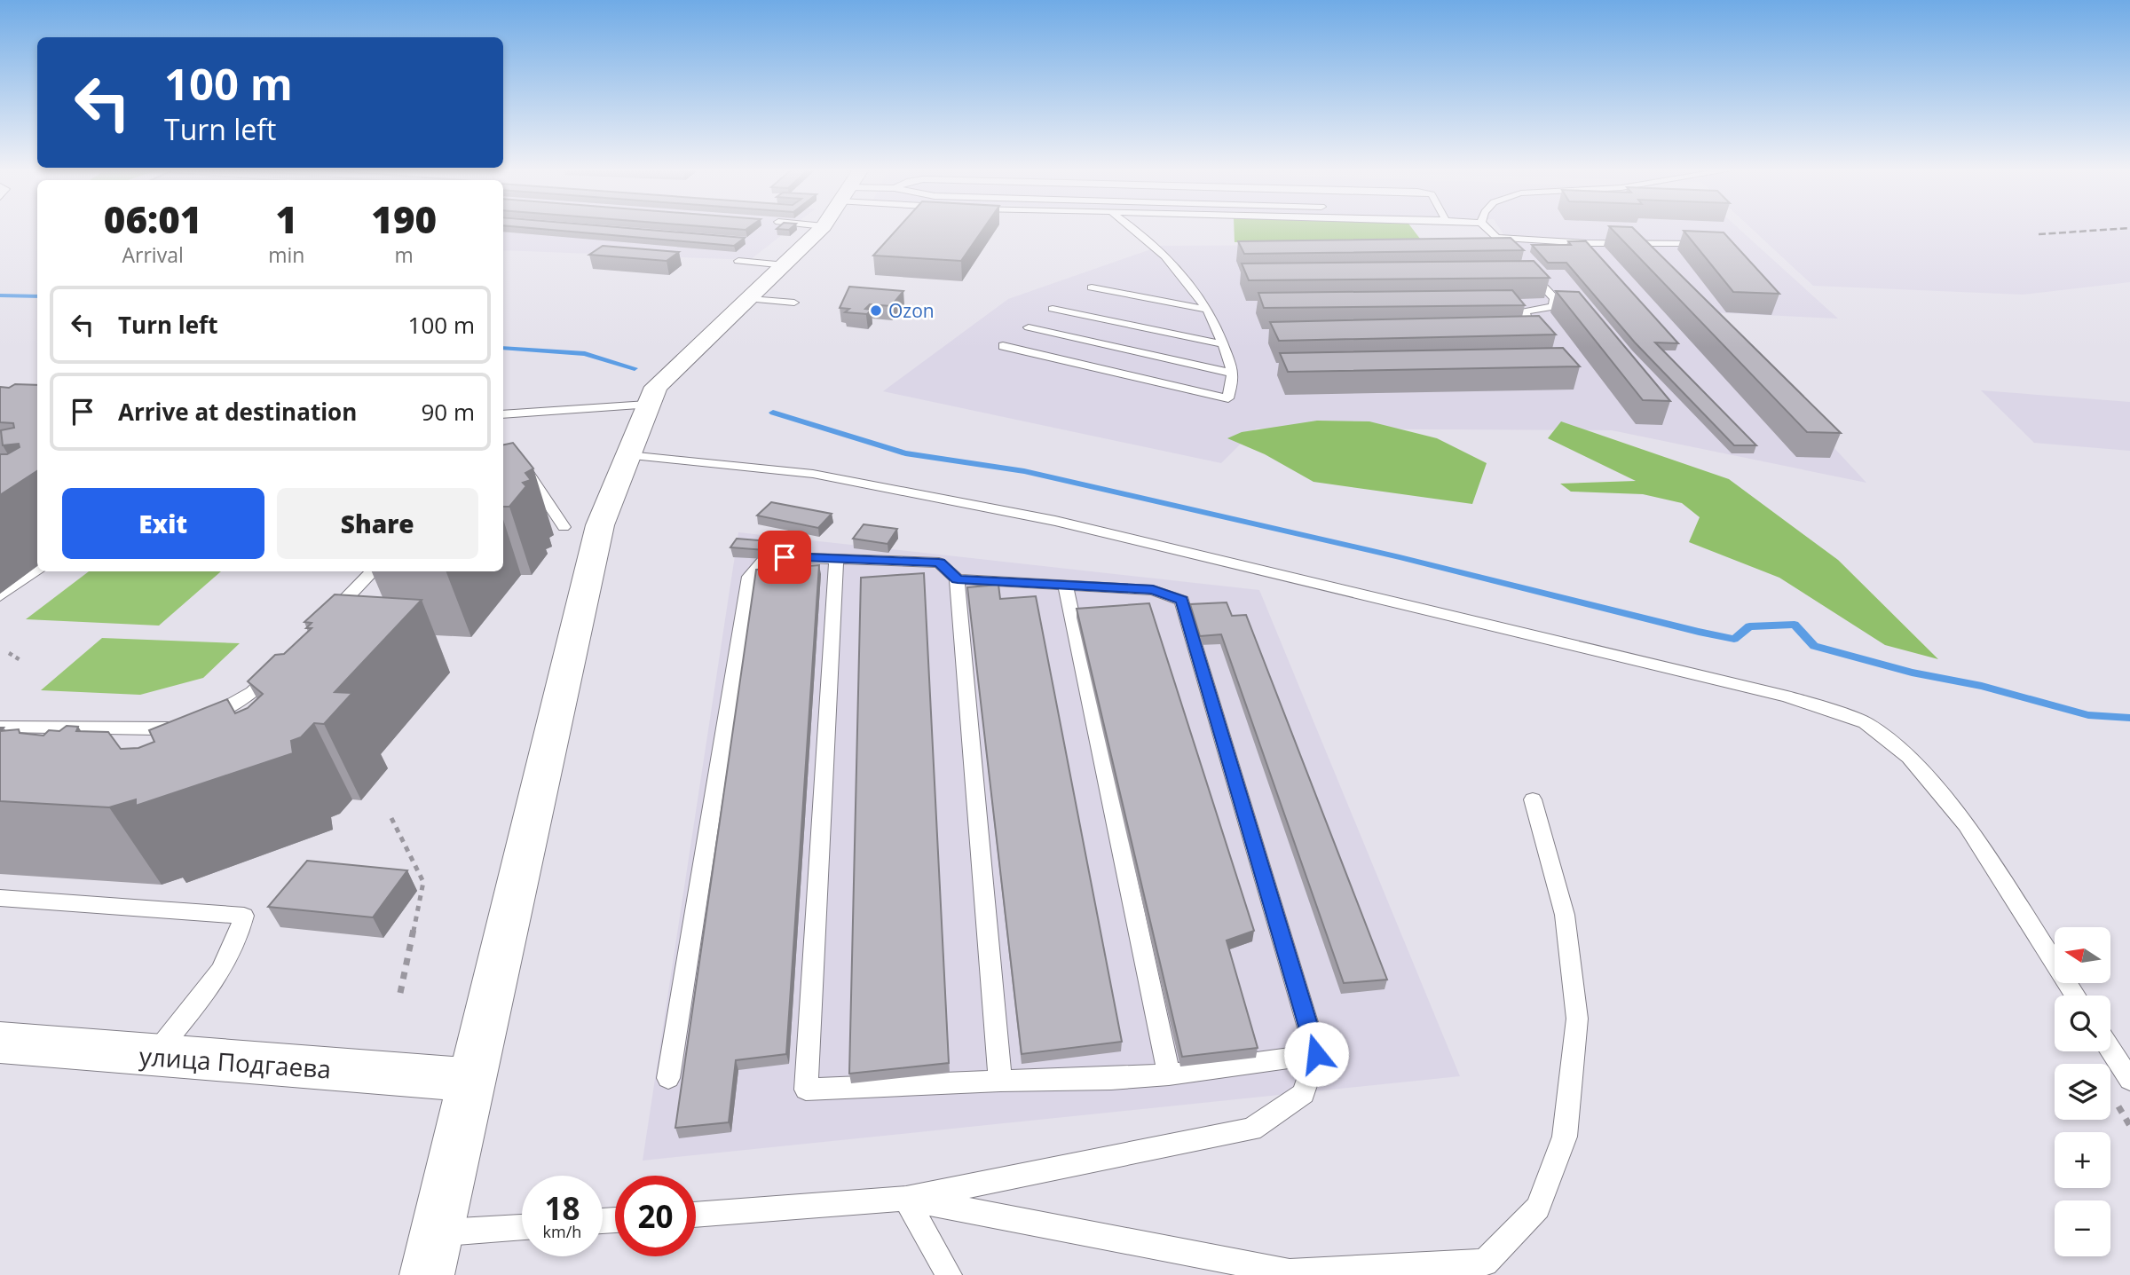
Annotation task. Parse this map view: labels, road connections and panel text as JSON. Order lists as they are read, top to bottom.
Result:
{
  "streets": {
    "street": ["улица Подгаева"]
  },
  "places": ["Ozon"],
  "north": "left",
  "page": {
    "turn": ["100 m", "Turn left"],
    "eta": [
      "06:01",
      "Arrival",
      "1",
      "min",
      "190",
      "m"
    ],
    "list": [
      {
        "name": "Turn left",
        "value": "100 m"
      },
      {
        "name": "Arrive at destination",
        "value": "90 m"
      }
    ],
    "buttons": ["Exit", "Share"],
    "map_buttons": ["+", "−"],
    "speed": "18 km/h",
    "limit": "20"
  }
}
